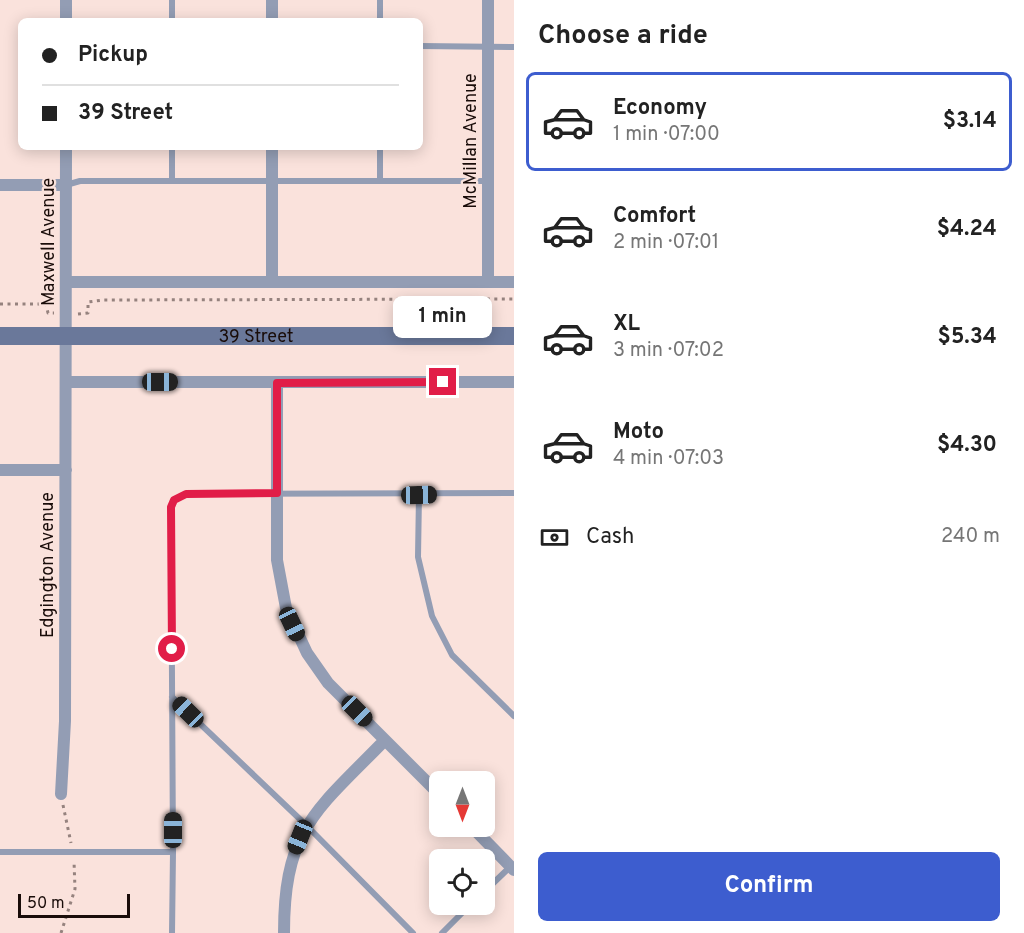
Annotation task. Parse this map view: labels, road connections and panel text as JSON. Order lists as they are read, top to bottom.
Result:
{
  "streets": {
    "street": [
      "McMillan Avenue",
      "Maxwell Avenue",
      "39 Street",
      "Edgington Avenue"
    ]
  },
  "crossings": [
    ["Maxwell Avenue", "39 Street"],
    ["Maxwell Avenue", "Edgington Avenue"],
    ["39 Street", "Edgington Avenue"]
  ],
  "scale_bar": "50 m",
  "north": "bottom",
  "page": {
    "heading": "Choose a ride",
    "banner": ["Pickup", "39 Street"],
    "list": [
      {
        "name": "Economy",
        "note": "1 min · 07:00",
        "value": "$3.14"
      },
      {
        "name": "Comfort",
        "note": "2 min · 07:01",
        "value": "$4.24"
      },
      {
        "name": "XL",
        "note": "3 min · 07:02",
        "value": "$5.34"
      },
      {
        "name": "Moto",
        "note": "4 min · 07:03",
        "value": "$4.30"
      }
    ],
    "bubble": "1 min",
    "pay": ["Cash", "240 m"],
    "buttons": "Confirm",
    "scale": "50 m"
  }
}
